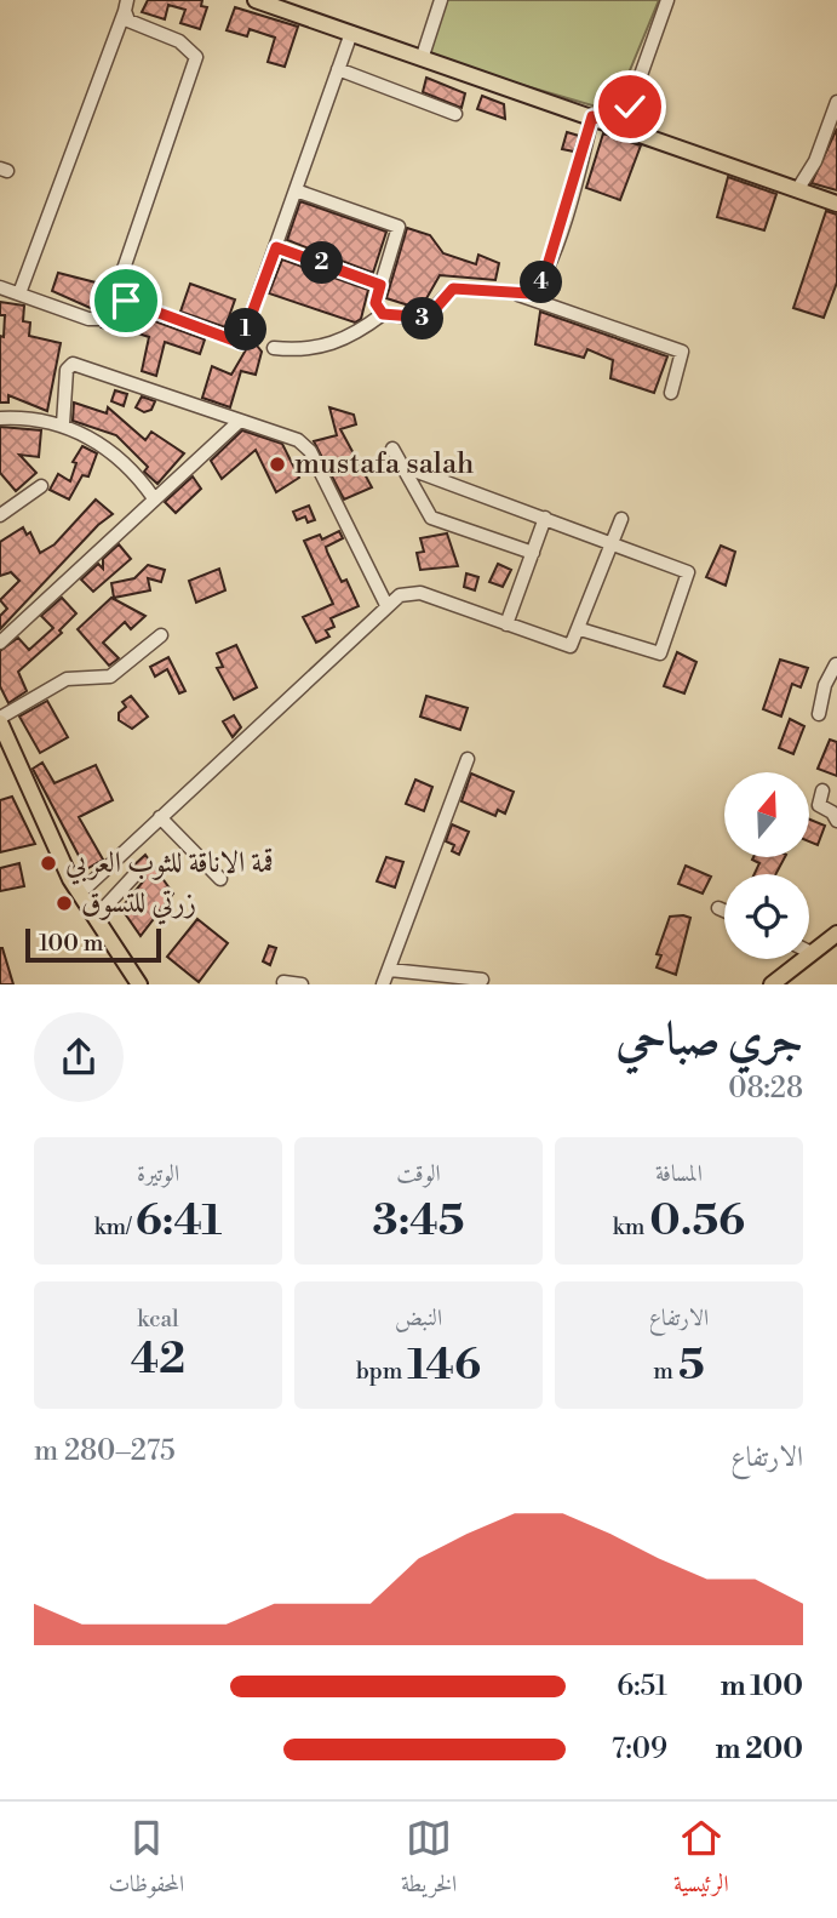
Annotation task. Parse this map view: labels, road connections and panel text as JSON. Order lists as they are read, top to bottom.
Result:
{
  "places": ["mustafa salah", "قمة الاناقة للثوب العربي", "زرتي للتسوق"],
  "scale_bar": "100 m",
  "north": "top",
  "page": {
    "pins": [
      "2",
      "4",
      "3",
      "1"
    ],
    "scale": "100 m",
    "heading": ["جري صباحي", "08:28"],
    "stats": [
      ["المسافة", "0.56 km"],
      ["الوقت", "3:45"],
      ["الوتيرة", "6:41 /km"],
      ["الارتفاع", "5 m"],
      ["النبض", "146 bpm"],
      ["kcal", "42"]
    ],
    "chart": ["الارتفاع", "275–280 m"],
    "list": [
      {
        "name": "100 m",
        "note": "6:51"
      },
      {
        "name": "200 m",
        "note": "7:09"
      }
    ],
    "tabs": ["الرئيسية", "الخريطة", "المحفوظات"]
  }
}
